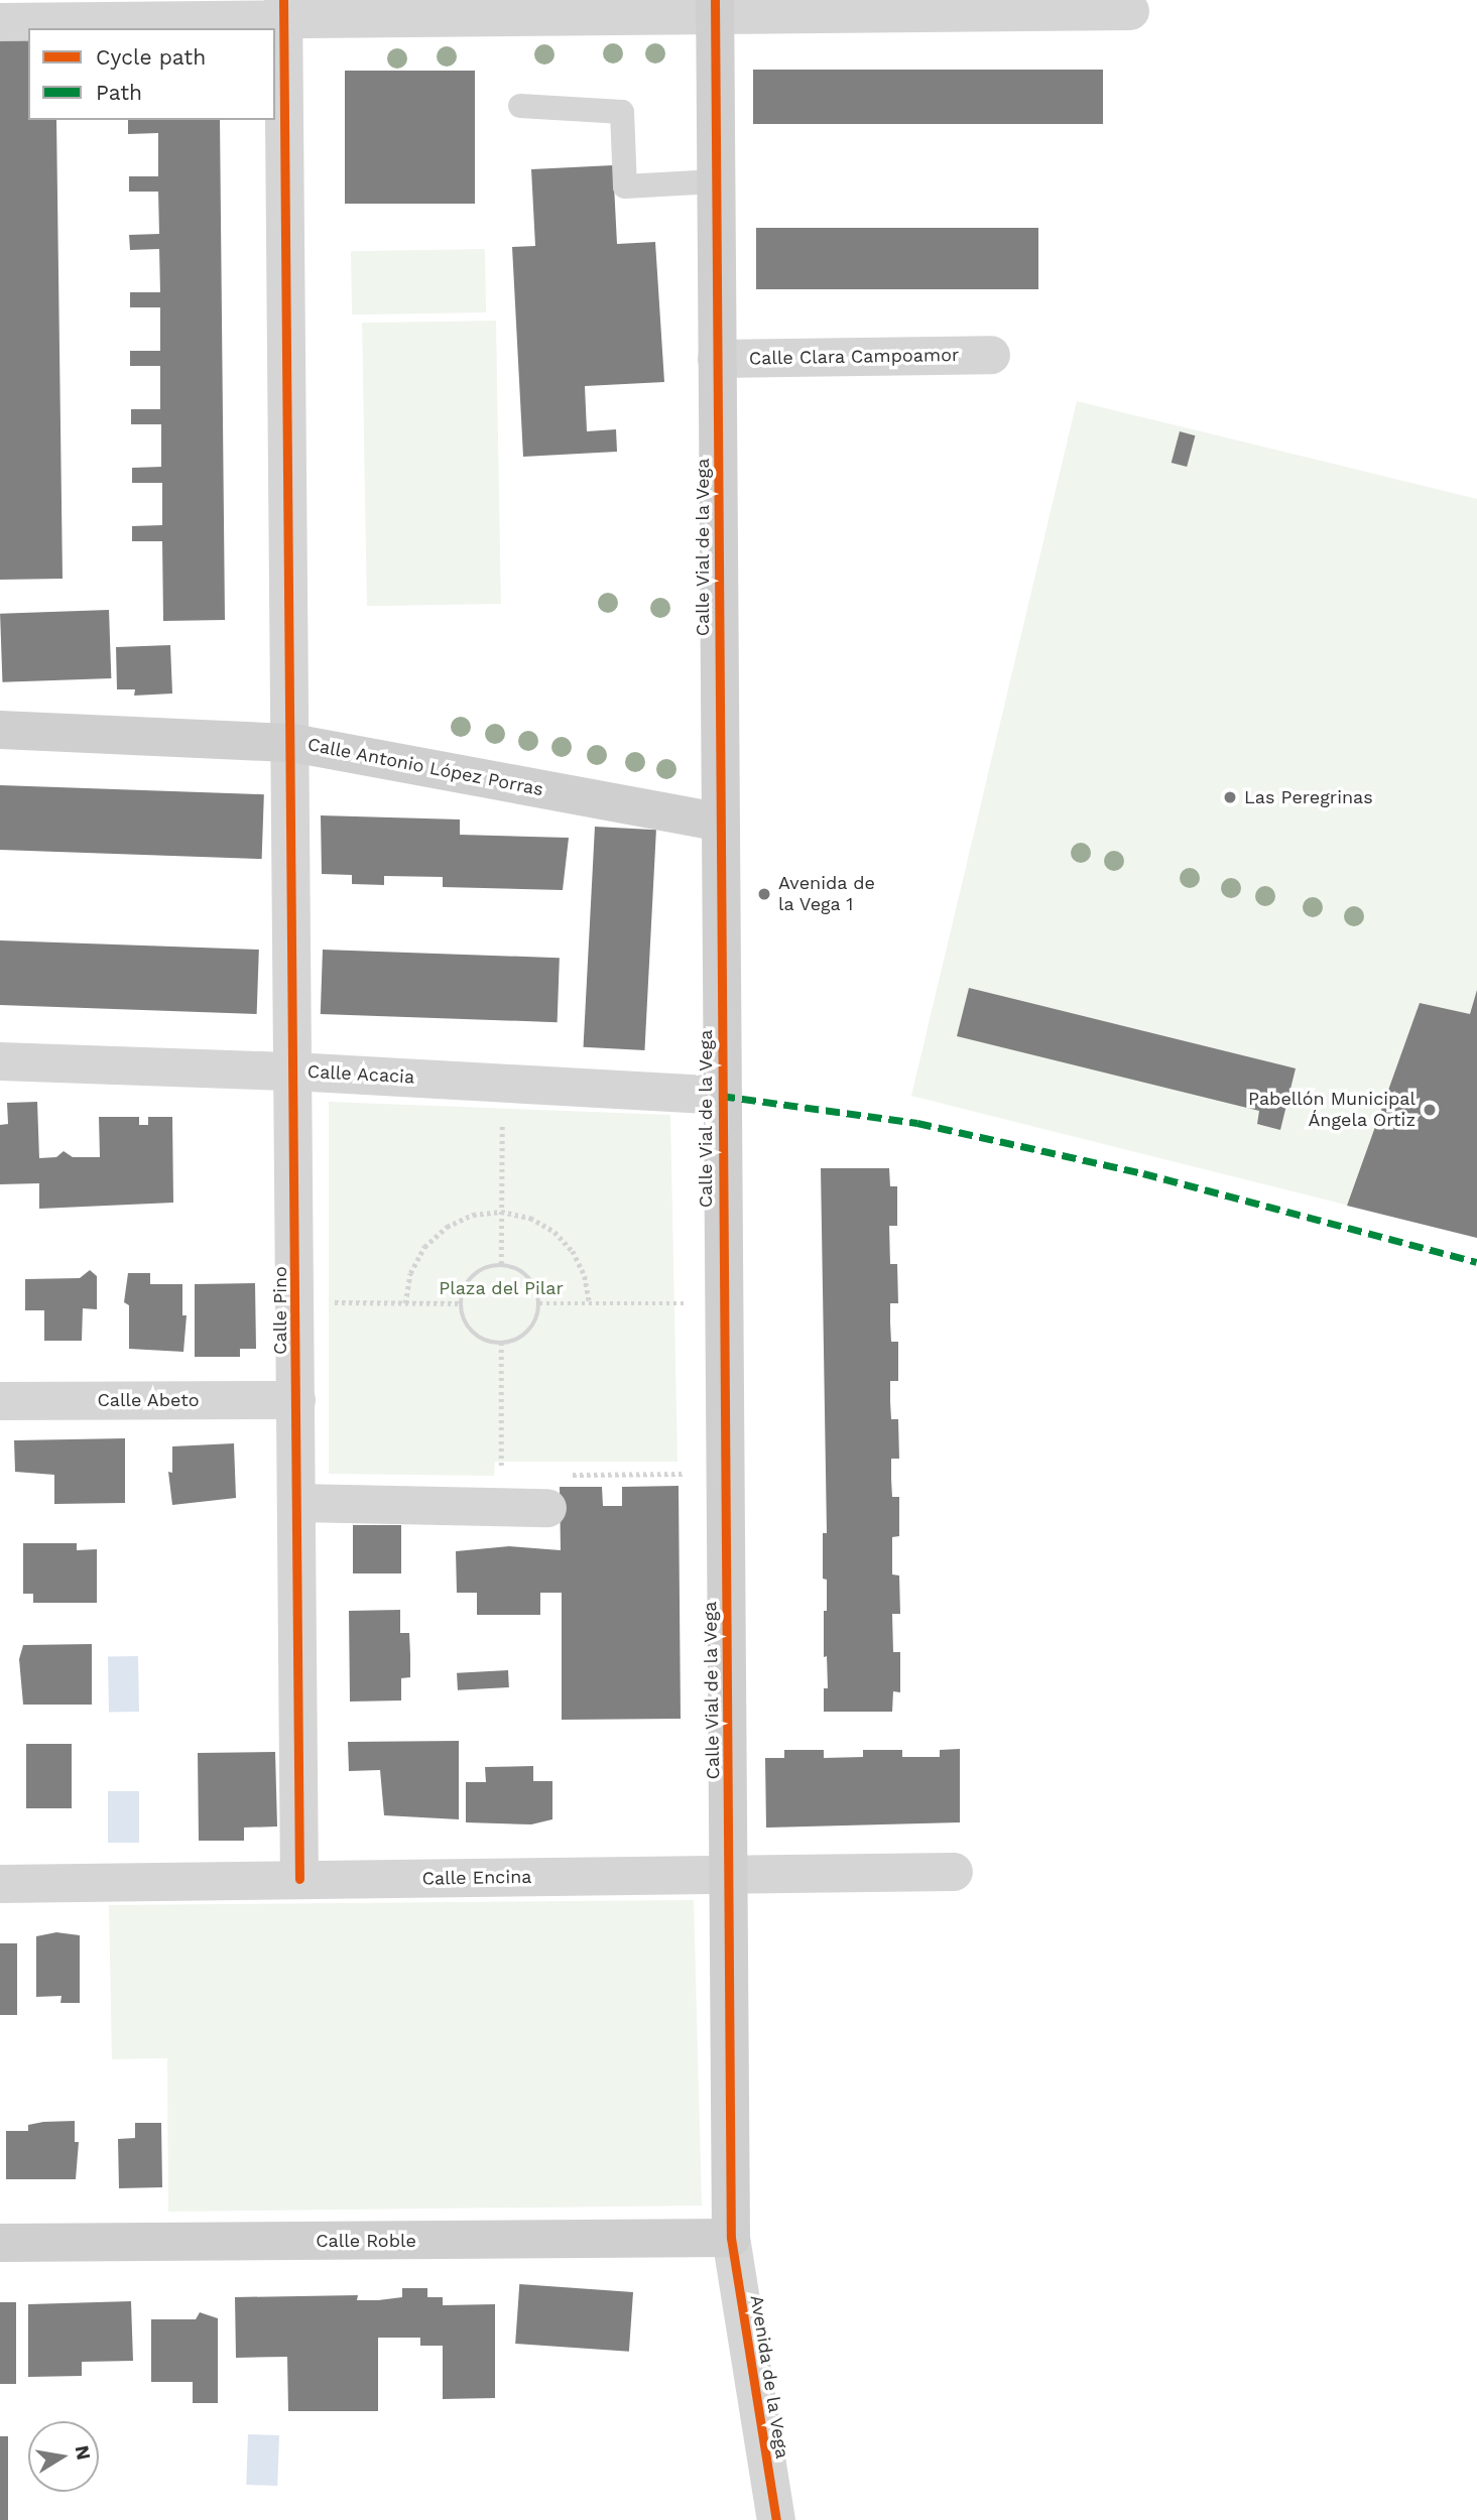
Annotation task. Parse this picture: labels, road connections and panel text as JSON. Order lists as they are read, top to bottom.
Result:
{
  "streets": {
    "street": [
      "Calle Clara Campoamor",
      "Calle Vial de la Vega",
      "Calle Antonio López Porras",
      "Calle Acacia",
      "Calle Pino",
      "Calle Abeto",
      "Calle Encina",
      "Calle Roble",
      "Avenida de la Vega"
    ]
  },
  "crossings": [
    ["Calle Clara Campoamor", "Calle Vial de la Vega"],
    ["Calle Vial de la Vega", "Calle Antonio López Porras"],
    ["Calle Vial de la Vega", "Calle Acacia"],
    ["Calle Vial de la Vega", "Calle Encina"],
    ["Calle Vial de la Vega", "Calle Roble"],
    ["Calle Vial de la Vega", "Avenida de la Vega"],
    ["Calle Antonio López Porras", "Calle Pino"],
    ["Calle Acacia", "Calle Pino"],
    ["Calle Pino", "Calle Abeto"],
    ["Calle Pino", "Calle Encina"],
    ["Calle Roble", "Avenida de la Vega"]
  ],
  "parks": ["Plaza del Pilar"],
  "places": ["Las Peregrinas", "Avenida de la Vega 1", "Pabellón Municipal Ángela Ortiz"],
  "legend": ["Cycle path", "Path"],
  "north": "right"
}
